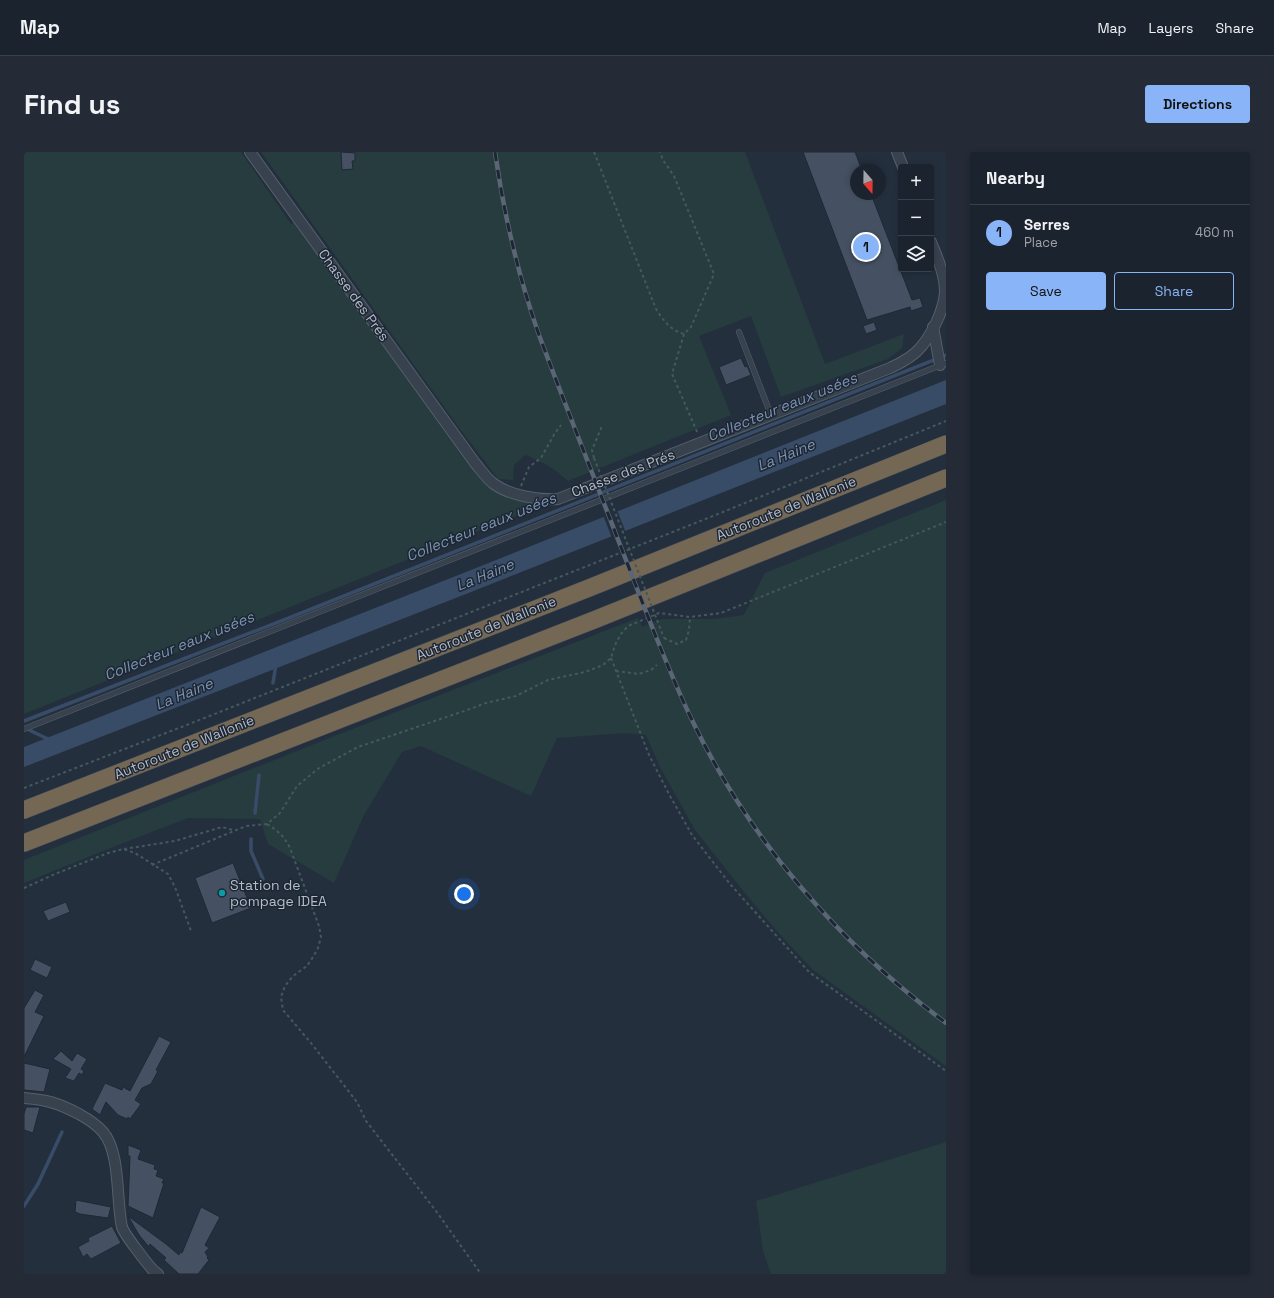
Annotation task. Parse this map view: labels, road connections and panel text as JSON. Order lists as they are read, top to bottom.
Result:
{
  "streets": {
    "highway": ["Autoroute de Wallonie"],
    "street": ["Chasse des Prés"]
  },
  "water": ["Collecteur eaux usées", "La Haine"],
  "places": ["Station de pompage IDEA"],
  "north": "bottom",
  "page": {
    "header": "Map",
    "nav": ["Map", "Layers", "Share"],
    "buttons": [
      "Directions",
      ["Save", "Share"]
    ],
    "title": "Find us",
    "heading": "Nearby",
    "map_buttons": ["+", "−"],
    "list": [
      {
        "mark": "1",
        "name": "Serres",
        "note": "Place",
        "value": "460 m"
      }
    ],
    "pins": "1"
  }
}
